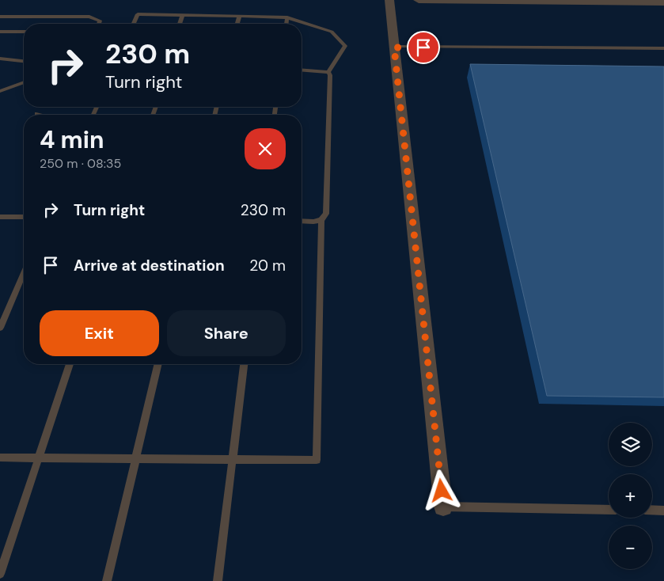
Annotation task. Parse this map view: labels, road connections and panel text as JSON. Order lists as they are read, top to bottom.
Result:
{
  "page": {
    "turn": ["230 m", "Turn right"],
    "heading": ["4 min", "250 m · 08:35"],
    "list": [
      {
        "name": "Turn right",
        "value": "230 m"
      },
      {
        "name": "Arrive at destination",
        "value": "20 m"
      }
    ],
    "buttons": ["Exit", "Share"],
    "map_buttons": ["+", "−"]
  }
}
